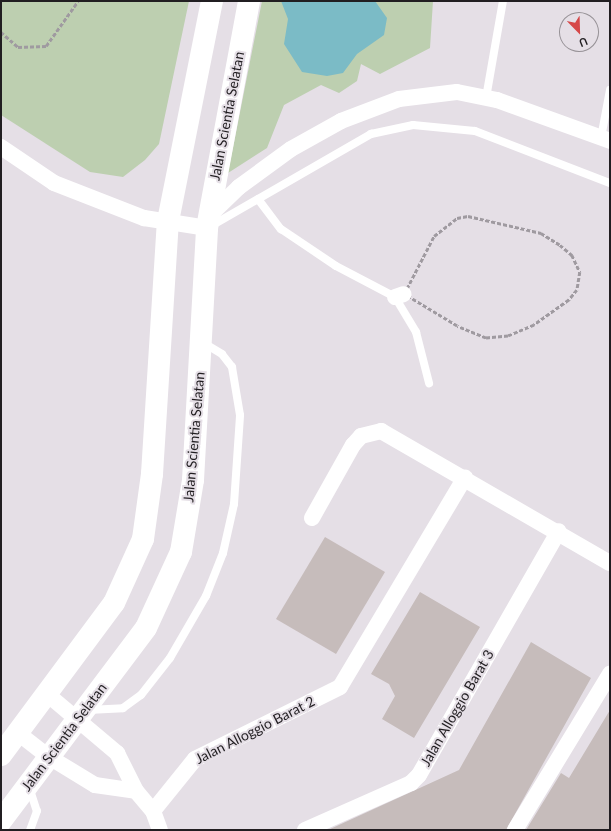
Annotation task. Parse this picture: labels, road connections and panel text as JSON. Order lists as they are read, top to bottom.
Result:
{
  "streets": {
    "street": ["Jalan Scientia Selatan", "Jalan Alloggio Barat 3", "Jalan Alloggio Barat 2"]
  },
  "north": "bottom right"
}
